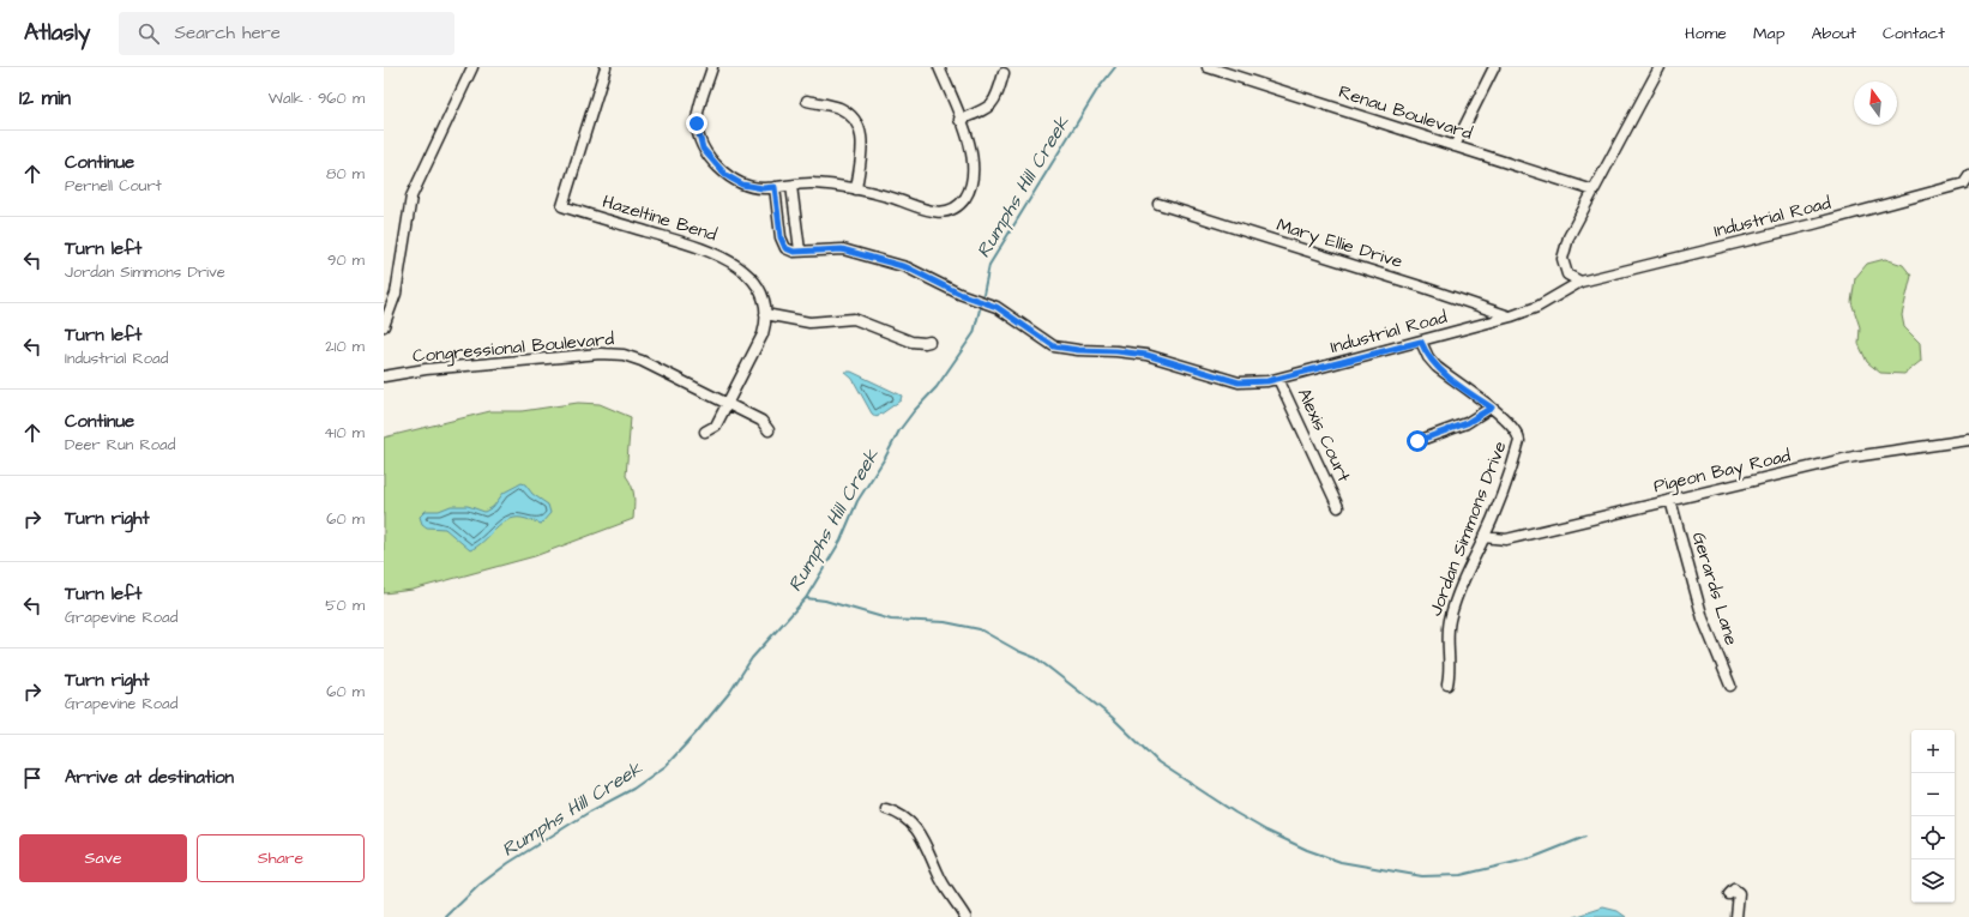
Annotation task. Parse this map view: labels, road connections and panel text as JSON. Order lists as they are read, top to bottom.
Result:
{
  "streets": {
    "street": [
      "Renau Boulevard",
      "Industrial Road",
      "Hazeltine Bend",
      "Mary Ellie Drive",
      "Congressional Boulevard",
      "Alexis Court",
      "Pigeon Bay Road",
      "Jordan Simmons Drive",
      "Gerards Lane"
    ]
  },
  "crossings": [
    ["Industrial Road", "Mary Ellie Drive"],
    ["Industrial Road", "Alexis Court"],
    ["Industrial Road", "Jordan Simmons Drive"],
    ["Hazeltine Bend", "Congressional Boulevard"],
    ["Pigeon Bay Road", "Jordan Simmons Drive"],
    ["Pigeon Bay Road", "Gerards Lane"]
  ],
  "water": ["Rumphs Hill Creek"],
  "north": "top",
  "page": {
    "header": "Atlasly",
    "search": "Search here",
    "nav": [
      "Home",
      "Map",
      "About",
      "Contact"
    ],
    "heading": ["12 min", "Walk · 960 m"],
    "list": [
      ["Continue", "Pernell Court", "80 m"],
      ["Turn left", "Jordan Simmons Drive", "90 m"],
      ["Turn left", "Industrial Road", "210 m"],
      ["Continue", "Deer Run Road", "410 m"],
      ["Turn right", "60 m"],
      ["Turn left", "Grapevine Road", "50 m"],
      ["Turn right", "Grapevine Road", "60 m"],
      "Arrive at destination"
    ],
    "map_buttons": ["+", "−"],
    "buttons": ["Save", "Share"]
  }
}
